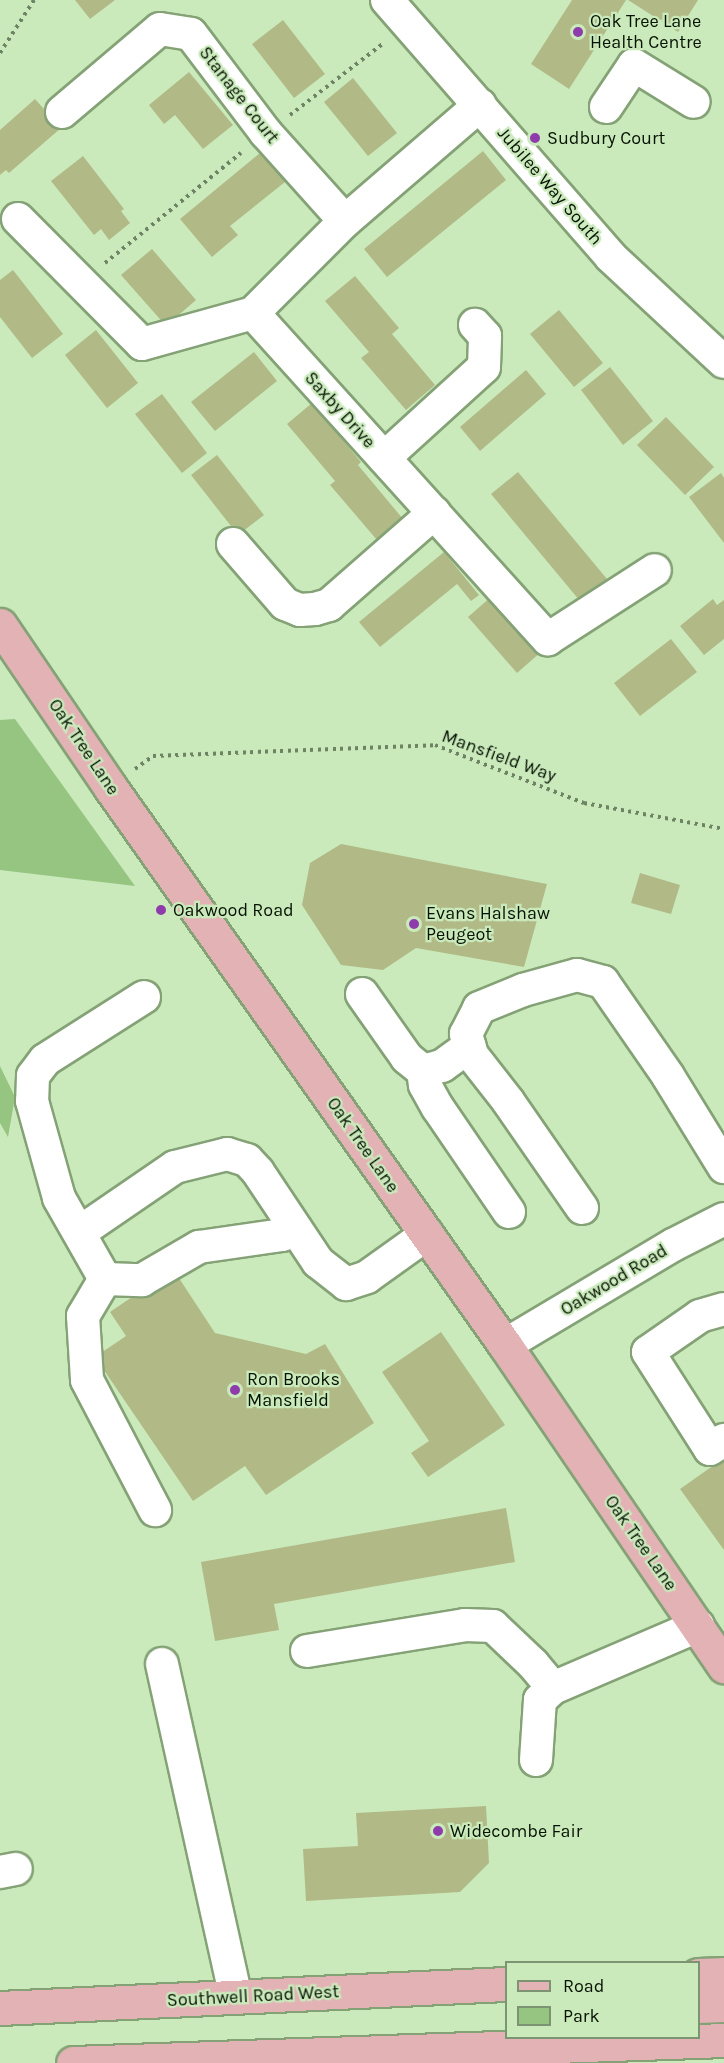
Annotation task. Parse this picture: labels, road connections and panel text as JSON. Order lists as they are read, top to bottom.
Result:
{
  "streets": {
    "main road": ["Oak Tree Lane", "Southwell Road West"],
    "street": [
      "Stanage Court",
      "Jubilee Way South",
      "Saxby Drive",
      "Oakwood Road"
    ],
    "path": ["Mansfield Way"]
  },
  "crossings": [
    ["Oak Tree Lane", "Oakwood Road"]
  ],
  "places": [
    "Oak Tree Lane Health Centre",
    "Sudbury Court",
    "Oakwood Road",
    "Evans Halshaw Peugeot",
    "Ron Brooks Mansfield",
    "Widecombe Fair"
  ],
  "legend": ["Road", "Park"]
}
